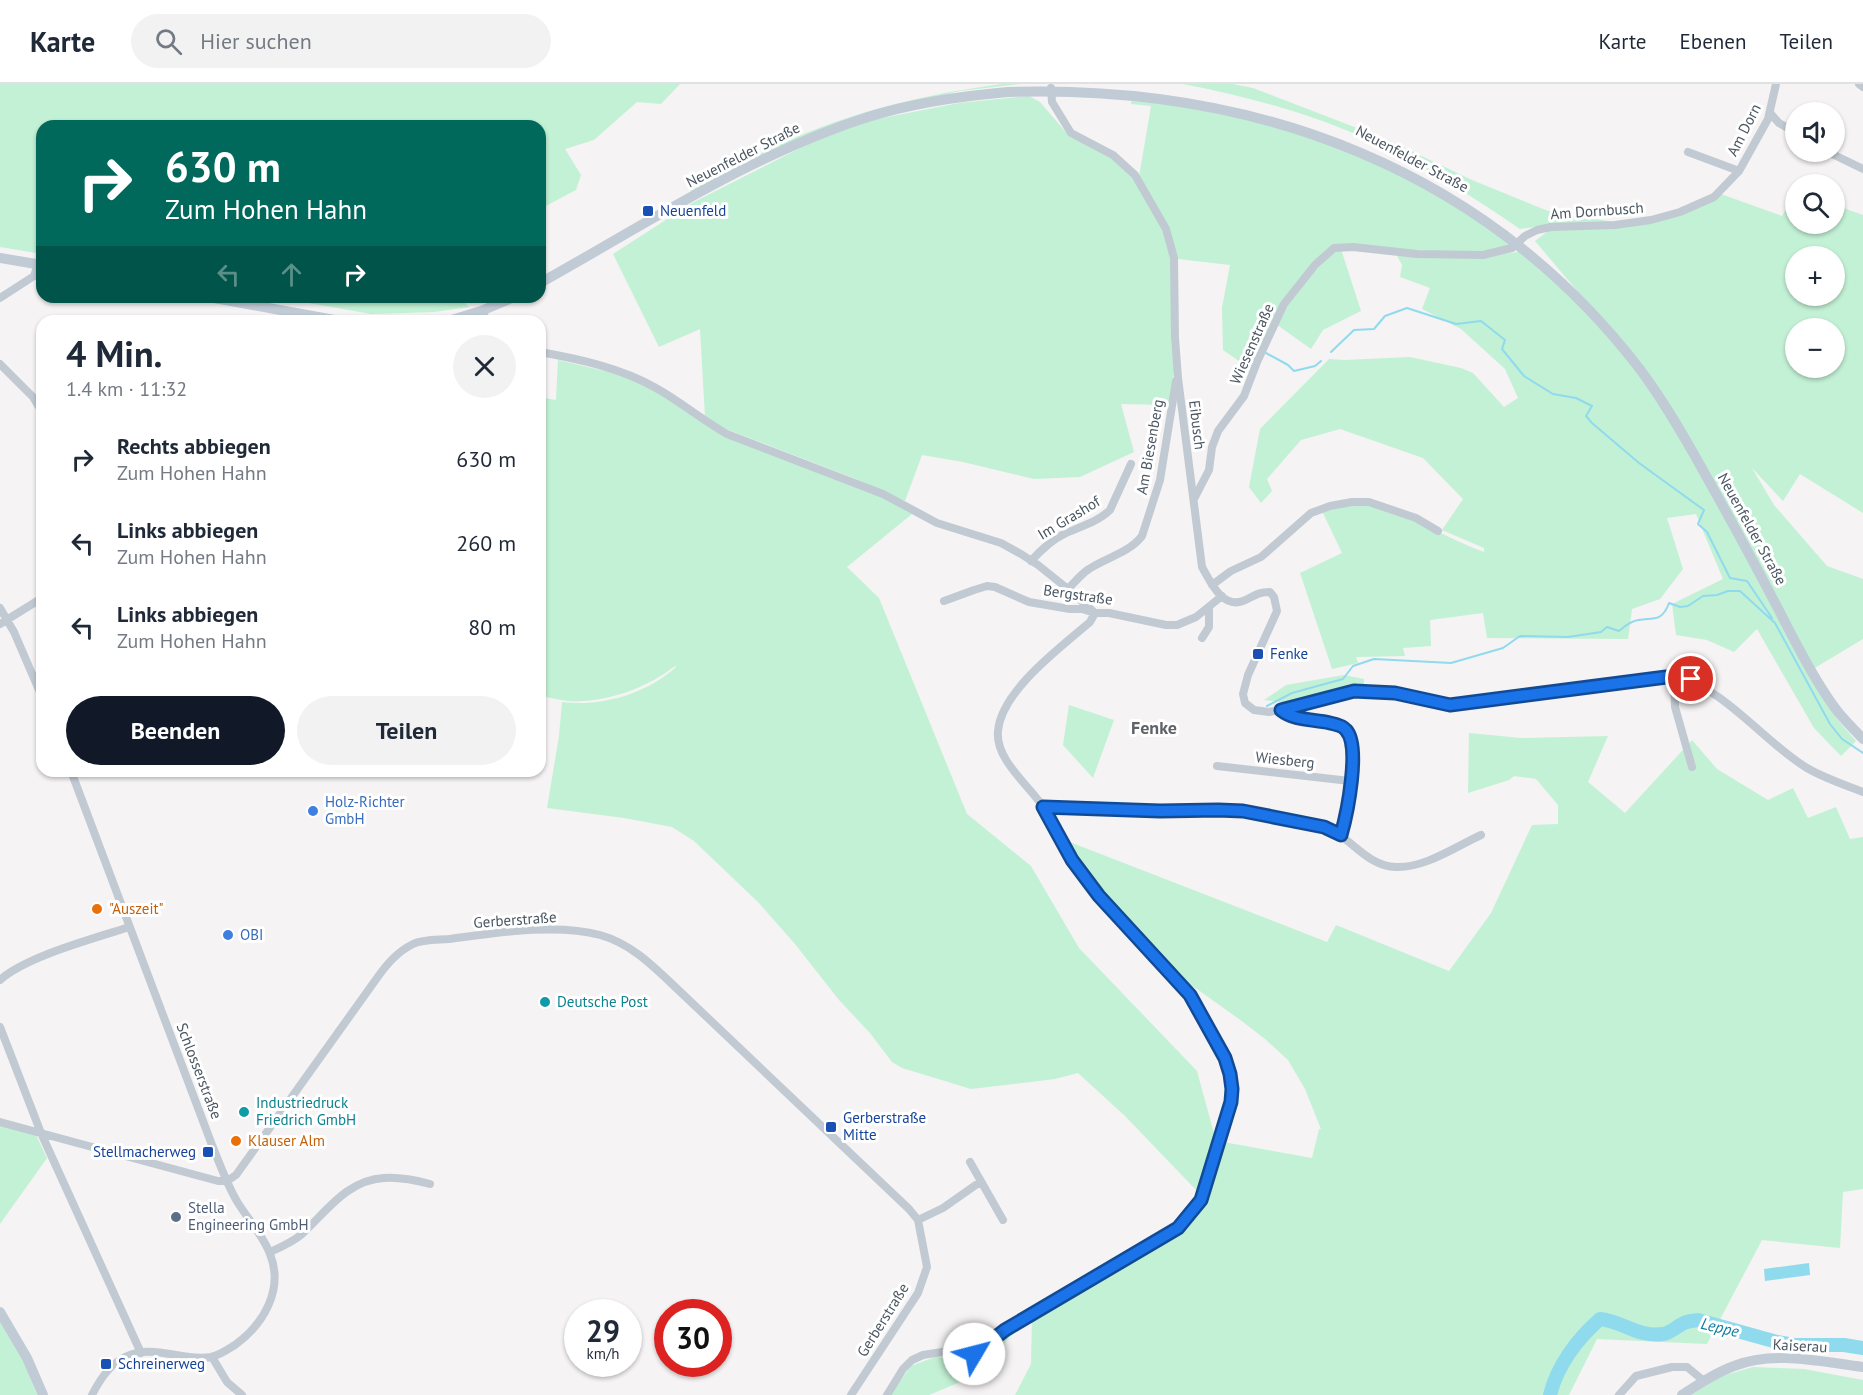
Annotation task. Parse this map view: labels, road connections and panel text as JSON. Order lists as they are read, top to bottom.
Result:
{
  "streets": {
    "main road": ["Neuenfelder Straße", "Kaiserau"],
    "street": [
      "Am Dorn",
      "Am Dornbusch",
      "Wiesenstraße",
      "Eibusch",
      "Am Biesenberg",
      "Im Grashof",
      "Bergstraße",
      "Wiesberg",
      "Gerberstraße",
      "Schlosserstraße"
    ]
  },
  "crossings": [
    ["Am Dorn", "Am Dornbusch"],
    ["Neuenfelder Straße", "Am Dornbusch"],
    ["Neuenfelder Straße", "Wiesenstraße"],
    ["Neuenfelder Straße", "Eibusch"],
    ["Am Dornbusch", "Wiesenstraße"],
    ["Wiesenstraße", "Eibusch"],
    ["Eibusch", "Am Biesenberg"],
    ["Eibusch", "Bergstraße"],
    ["Gerberstraße", "Schlosserstraße"]
  ],
  "districts": ["Fenke"],
  "water": ["Leppe"],
  "places": {
    "transit": [
      "Neuenfeld",
      "Fenke",
      "Gerberstraße Mitte",
      "Stellmacherweg",
      "Schreinerweg"
    ],
    "other": [
      "Holz-Richter GmbH",
      "\"Auszeit\"",
      "OBI",
      "Deutsche Post",
      "Industriedruck Friedrich GmbH",
      "Klauser Alm",
      "Stella Engineering GmbH"
    ]
  },
  "page": {
    "header": "Karte",
    "search": "Hier suchen",
    "nav": ["Karte", "Ebenen", "Teilen"],
    "map_buttons": ["+", "−"],
    "turn": ["630 m", "Zum Hohen Hahn"],
    "heading": ["4 Min.", "1.4 km · 11:32"],
    "list": [
      {
        "name": "Rechts abbiegen",
        "note": "Zum Hohen Hahn",
        "value": "630 m"
      },
      {
        "name": "Links abbiegen",
        "note": "Zum Hohen Hahn",
        "value": "260 m"
      },
      {
        "name": "Links abbiegen",
        "note": "Zum Hohen Hahn",
        "value": "80 m"
      }
    ],
    "buttons": ["Beenden", "Teilen"],
    "speed": "29 km/h",
    "limit": "30"
  }
}
